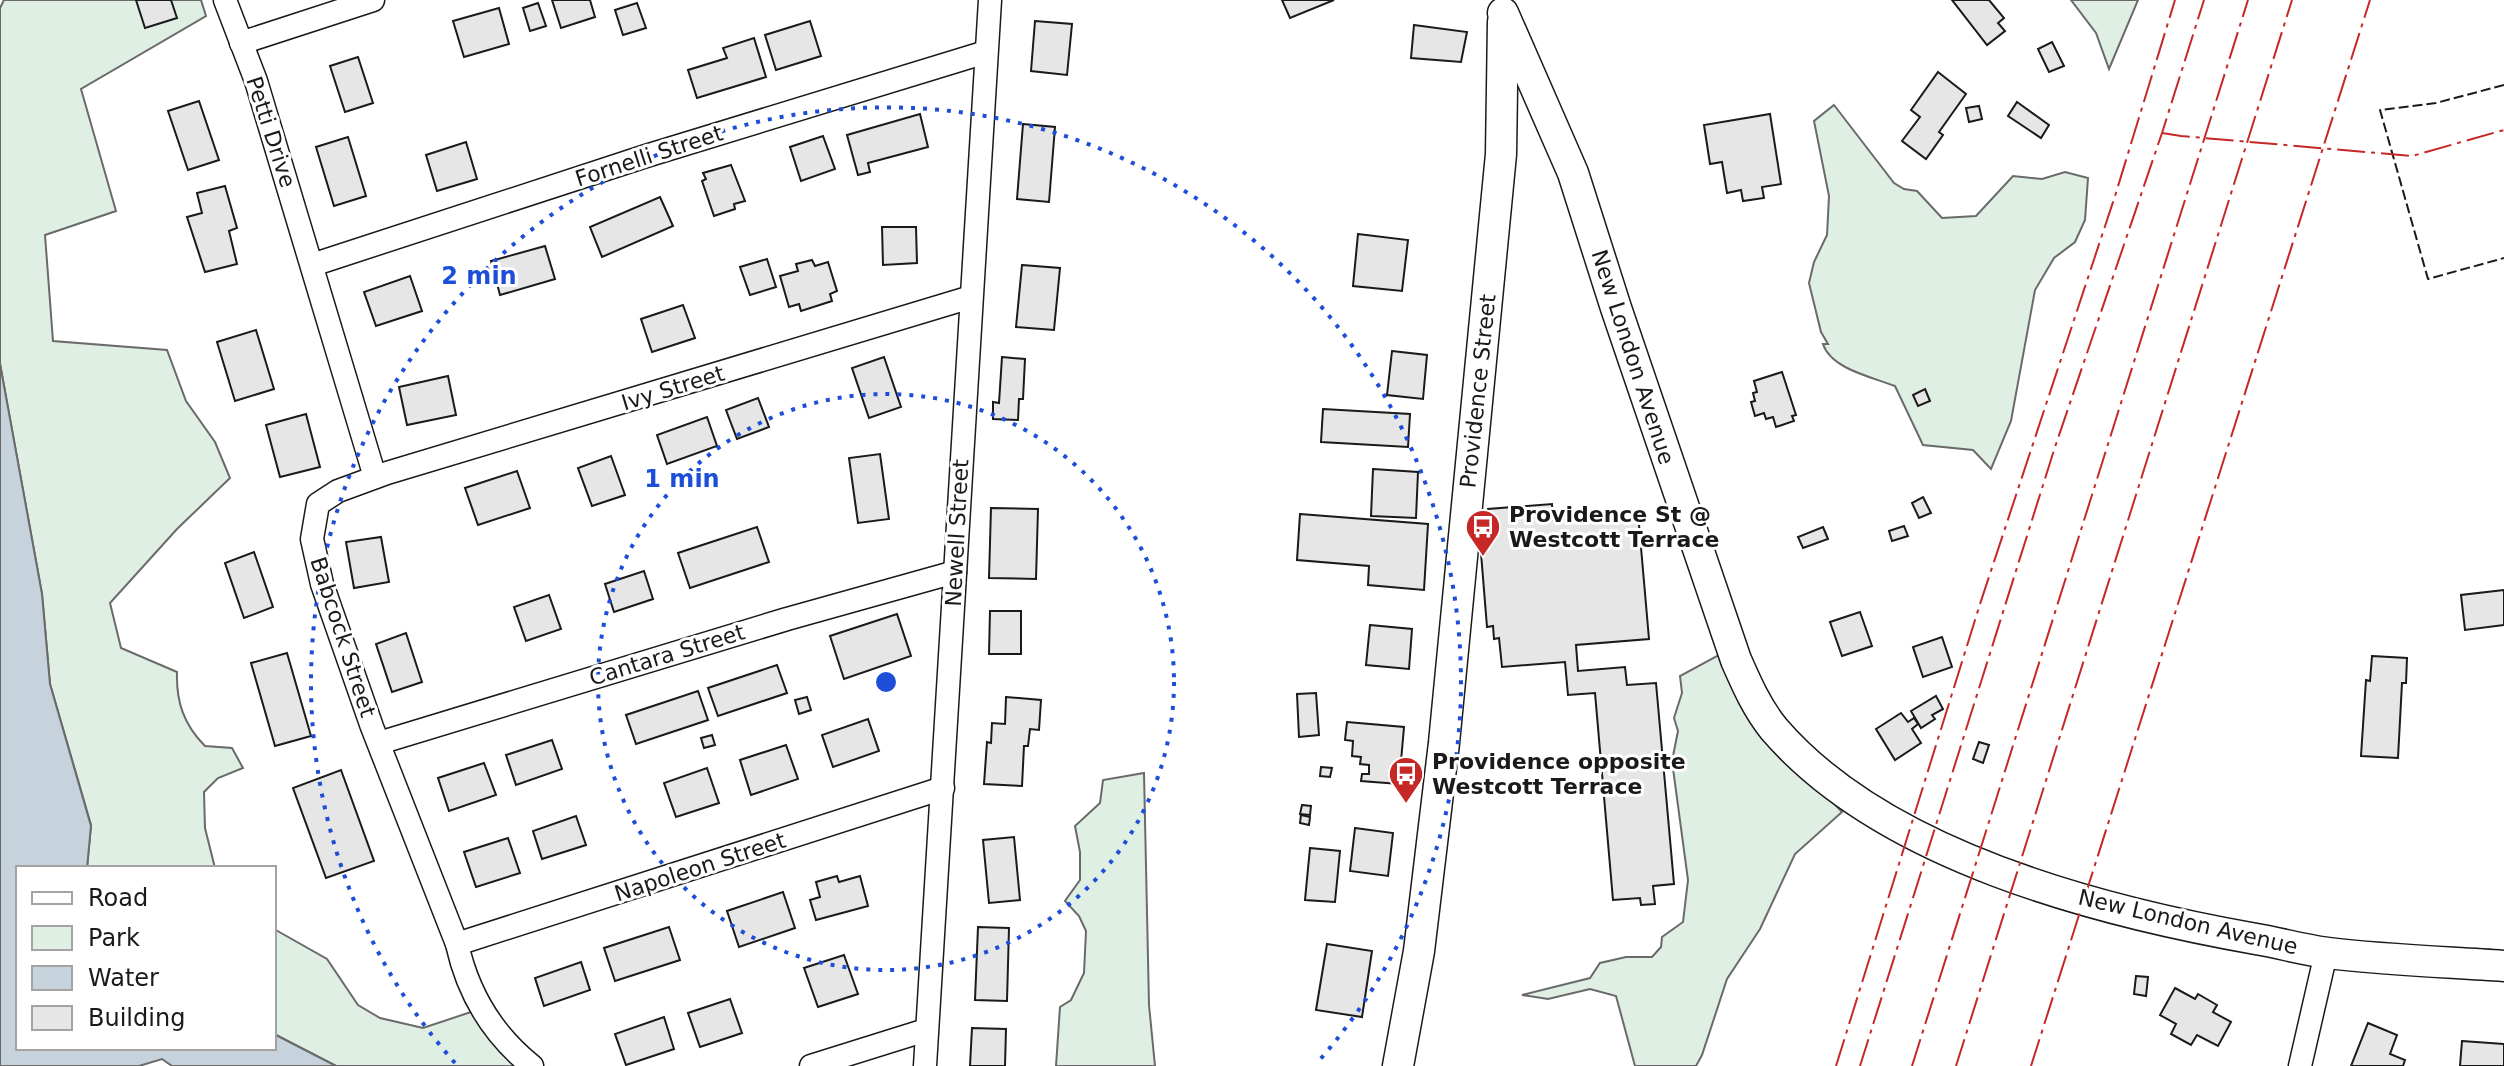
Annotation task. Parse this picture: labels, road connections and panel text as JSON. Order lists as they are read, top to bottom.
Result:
{
  "streets": {
    "main road": ["New London Avenue", "Providence Street"],
    "street": [
      "Petti Drive",
      "Fornelli Street",
      "Ivy Street",
      "Newell Street",
      "Babcock Street",
      "Cantara Street",
      "Napoleon Street"
    ]
  },
  "crossings": [
    ["Petti Drive", "Fornelli Street"],
    ["Fornelli Street", "Newell Street"],
    ["New London Avenue", "Providence Street"],
    ["Ivy Street", "Newell Street"],
    ["Ivy Street", "Babcock Street"],
    ["Newell Street", "Cantara Street"],
    ["Newell Street", "Napoleon Street"],
    ["Babcock Street", "Cantara Street"],
    ["Babcock Street", "Napoleon Street"]
  ],
  "places": {
    "bus stop": ["Providence St @ Westcott Terrace", "Providence opposite Westcott Terrace"]
  },
  "legend": [
    "Road",
    "Park",
    "Water",
    "Building"
  ],
  "rings": ["2 min", "1 min"]
}
